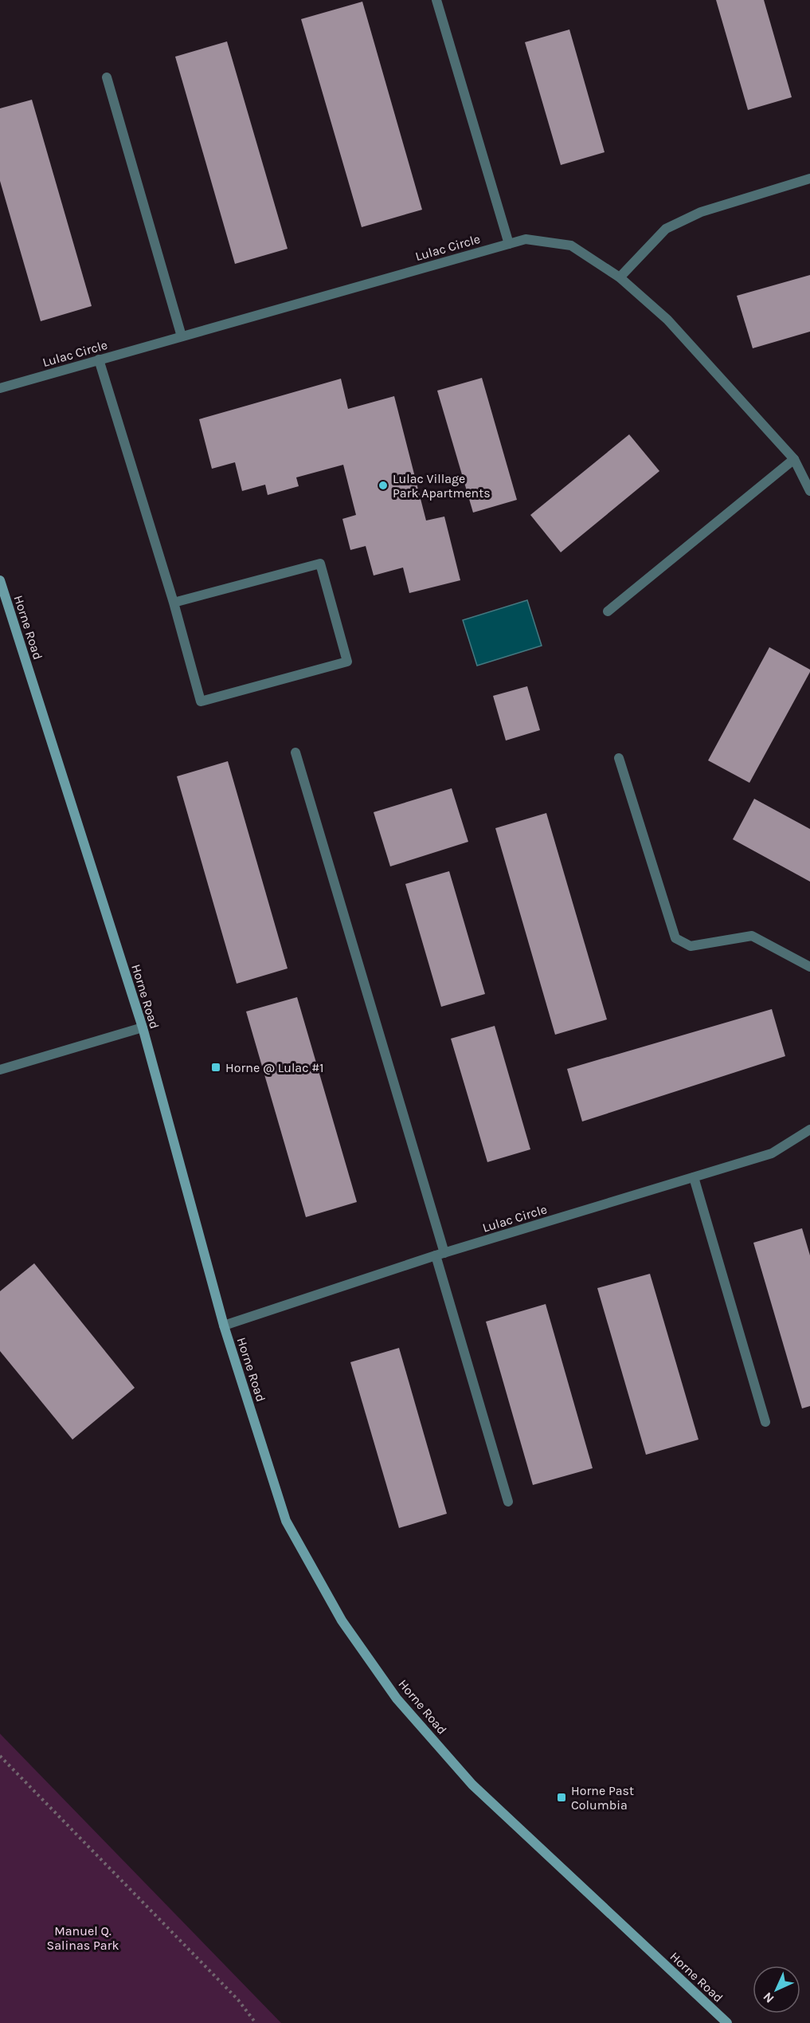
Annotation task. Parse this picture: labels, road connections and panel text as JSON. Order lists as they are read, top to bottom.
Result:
{
  "streets": {
    "main road": ["Horne Road"],
    "street": ["Lulac Circle"]
  },
  "crossings": [
    ["Lulac Circle", "Horne Road"]
  ],
  "parks": ["Manuel Q. Salinas Park"],
  "places": {
    "other": ["Lulac Village Park Apartments"],
    "transit": ["Horne @ Lulac #1", "Horne Past Columbia"]
  },
  "north": "bottom left"
}
